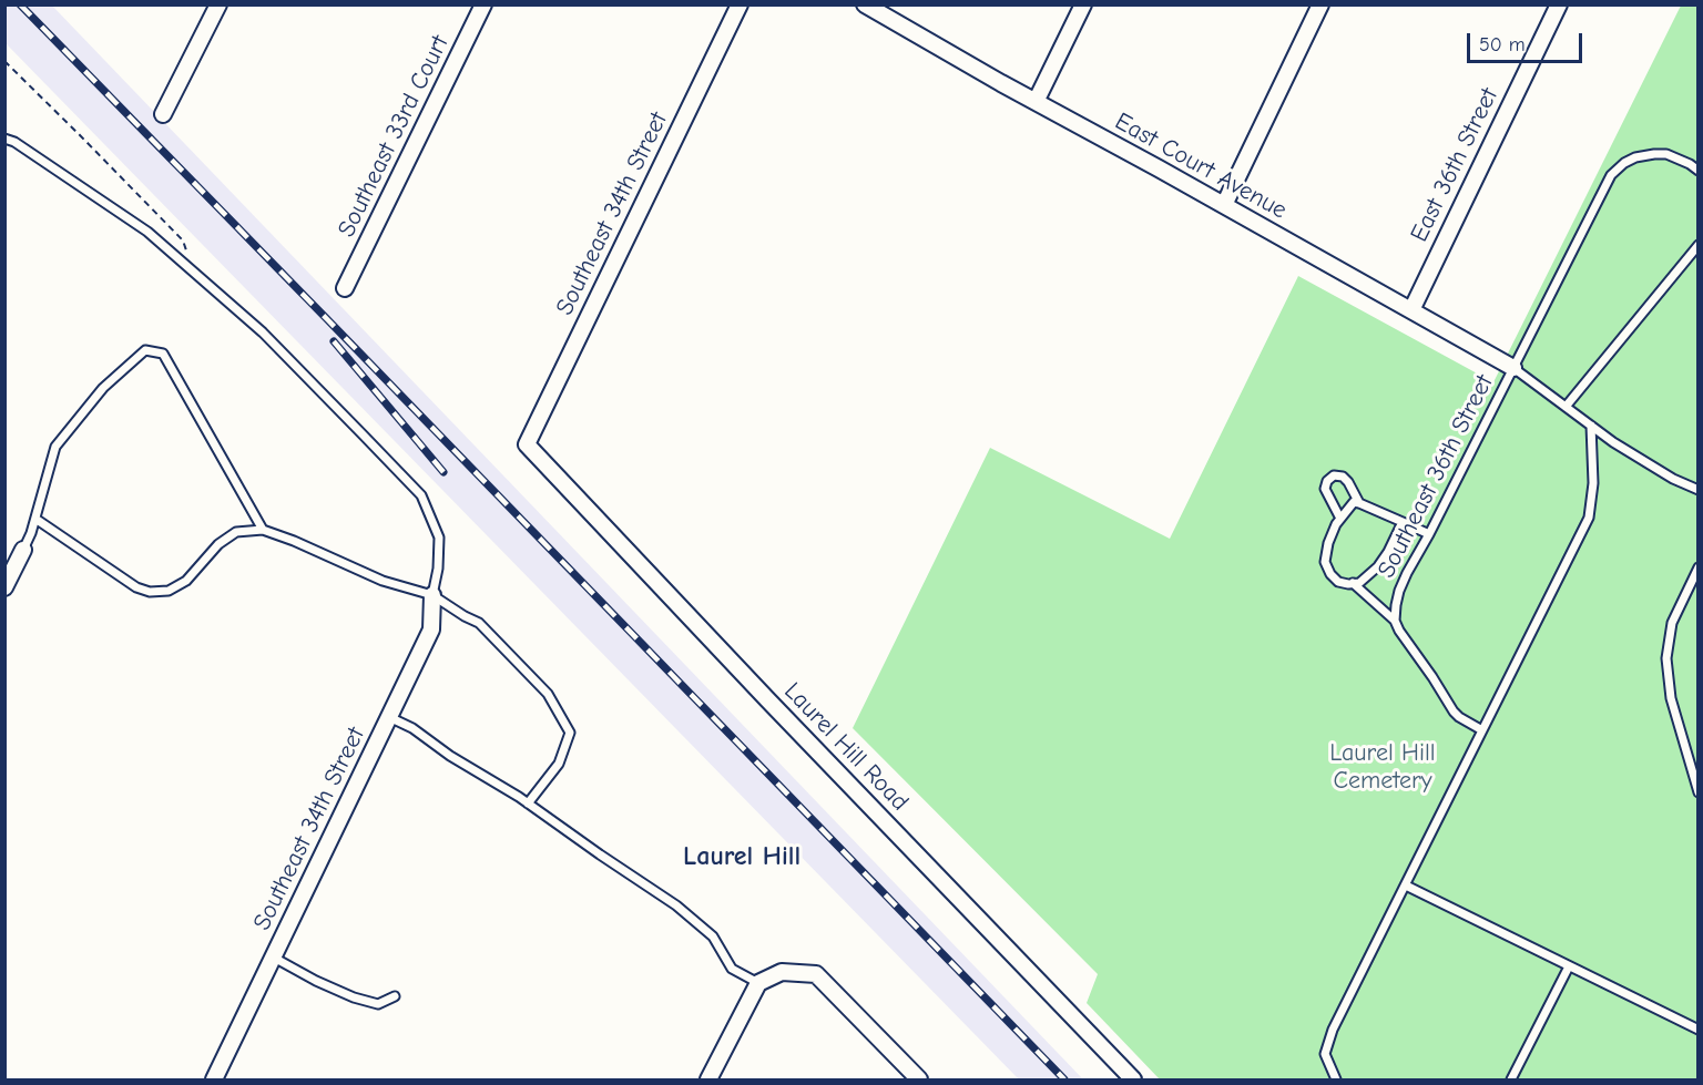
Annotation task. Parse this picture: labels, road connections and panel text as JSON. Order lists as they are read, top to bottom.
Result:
{
  "streets": {
    "street": [
      "Southeast 33rd Court",
      "East 36th Street",
      "East Court Avenue",
      "Southeast 34th Street",
      "Laurel Hill Road"
    ],
    "lane": ["Southeast 36th Street"]
  },
  "crossings": [
    ["East 36th Street", "East Court Avenue"],
    ["East Court Avenue", "Southeast 36th Street"],
    ["Southeast 34th Street", "Laurel Hill Road"]
  ],
  "districts": ["Laurel Hill"],
  "parks": ["Laurel Hill Cemetery"],
  "scale_bar": "50 m"
}
